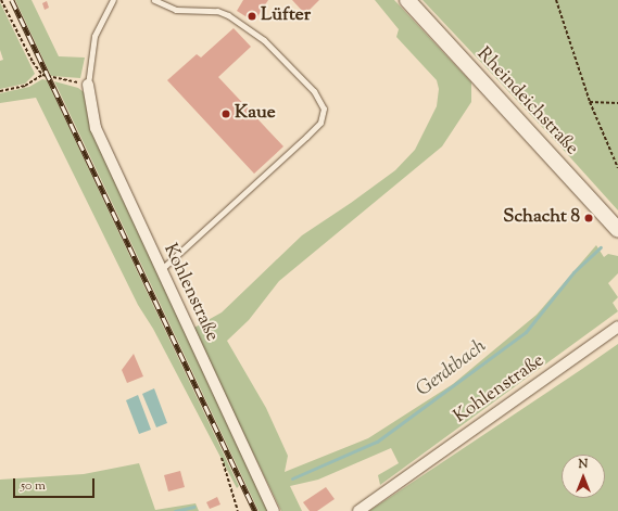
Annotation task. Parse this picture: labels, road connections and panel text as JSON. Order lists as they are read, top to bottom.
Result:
{
  "streets": {
    "main road": ["Rheindeichstraße"],
    "street": ["Kohlenstraße"]
  },
  "water": ["Gerdtbach"],
  "places": ["Lüfter", "Kaue", "Schacht 8"],
  "scale_bar": "50 m",
  "north": "top"
}
